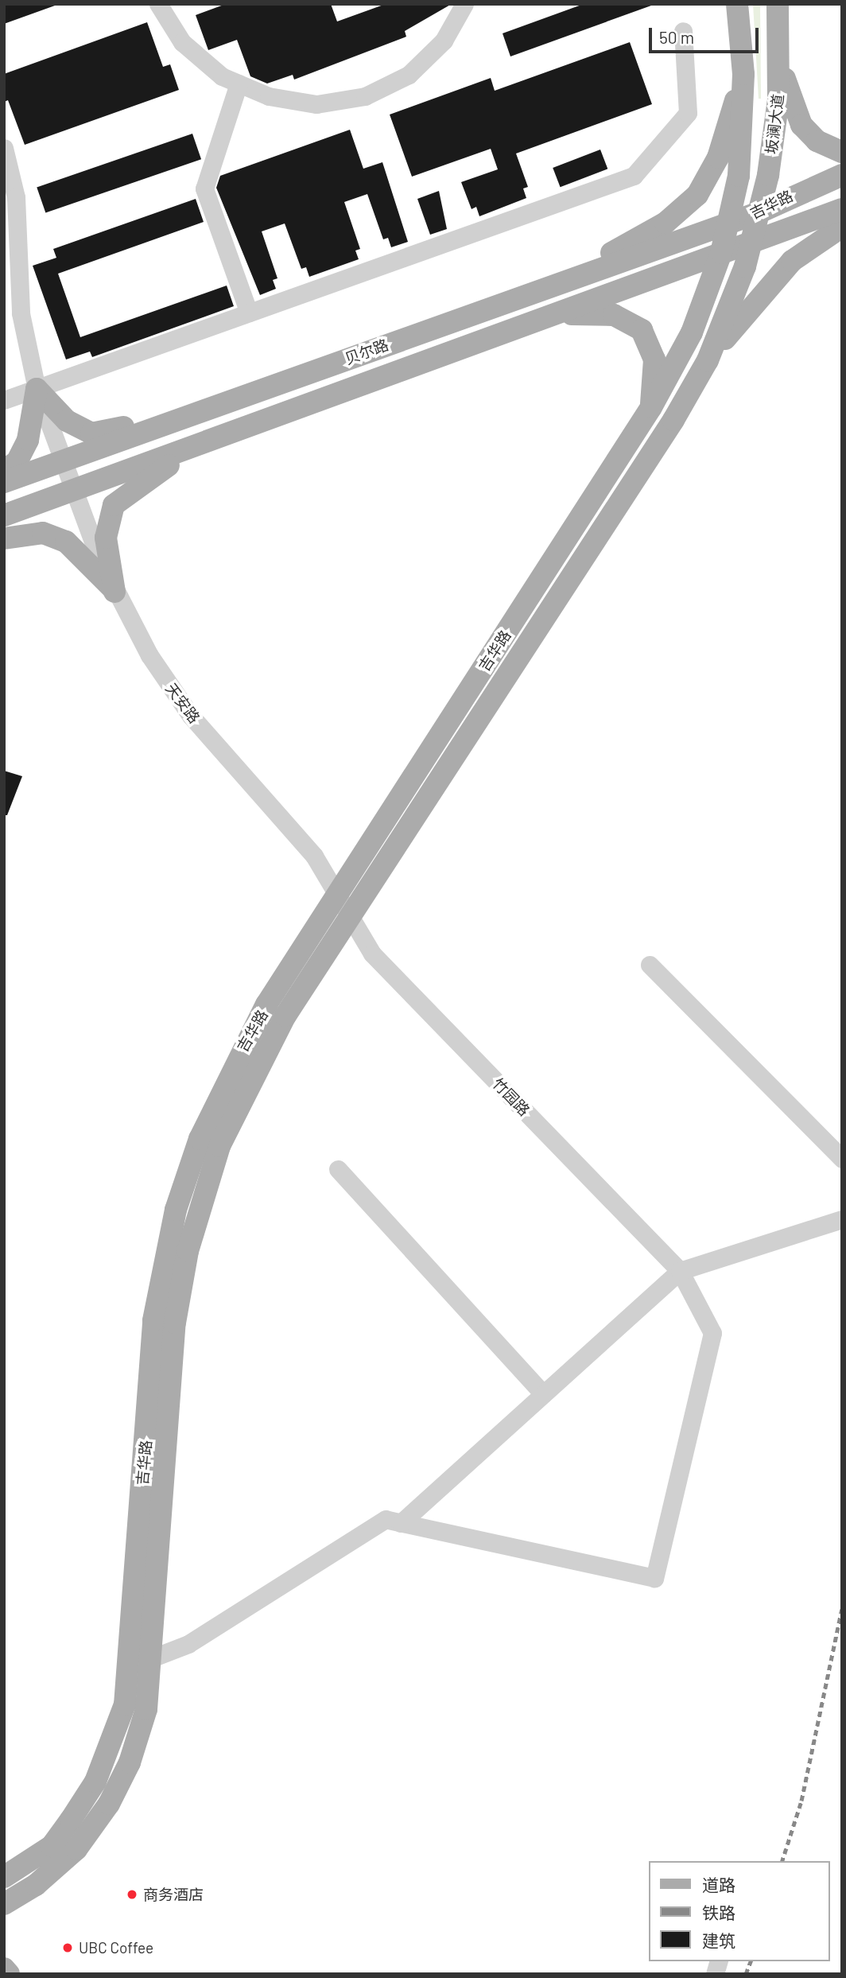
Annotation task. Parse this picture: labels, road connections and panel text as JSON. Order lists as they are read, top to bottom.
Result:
{
  "streets": {
    "main road": ["坂澜大道", "吉华路", "贝尔路"],
    "street": ["天安路", "竹园路"]
  },
  "crossings": [
    ["坂澜大道", "吉华路"],
    ["坂澜大道", "贝尔路"],
    ["吉华路", "贝尔路"],
    ["吉华路", "天安路"],
    ["吉华路", "竹园路"],
    ["贝尔路", "天安路"],
    ["天安路", "竹园路"]
  ],
  "places": ["商务酒店", "UBC Coffee"],
  "legend": ["道路", "铁路", "建筑"],
  "scale_bar": "50 m"
}
